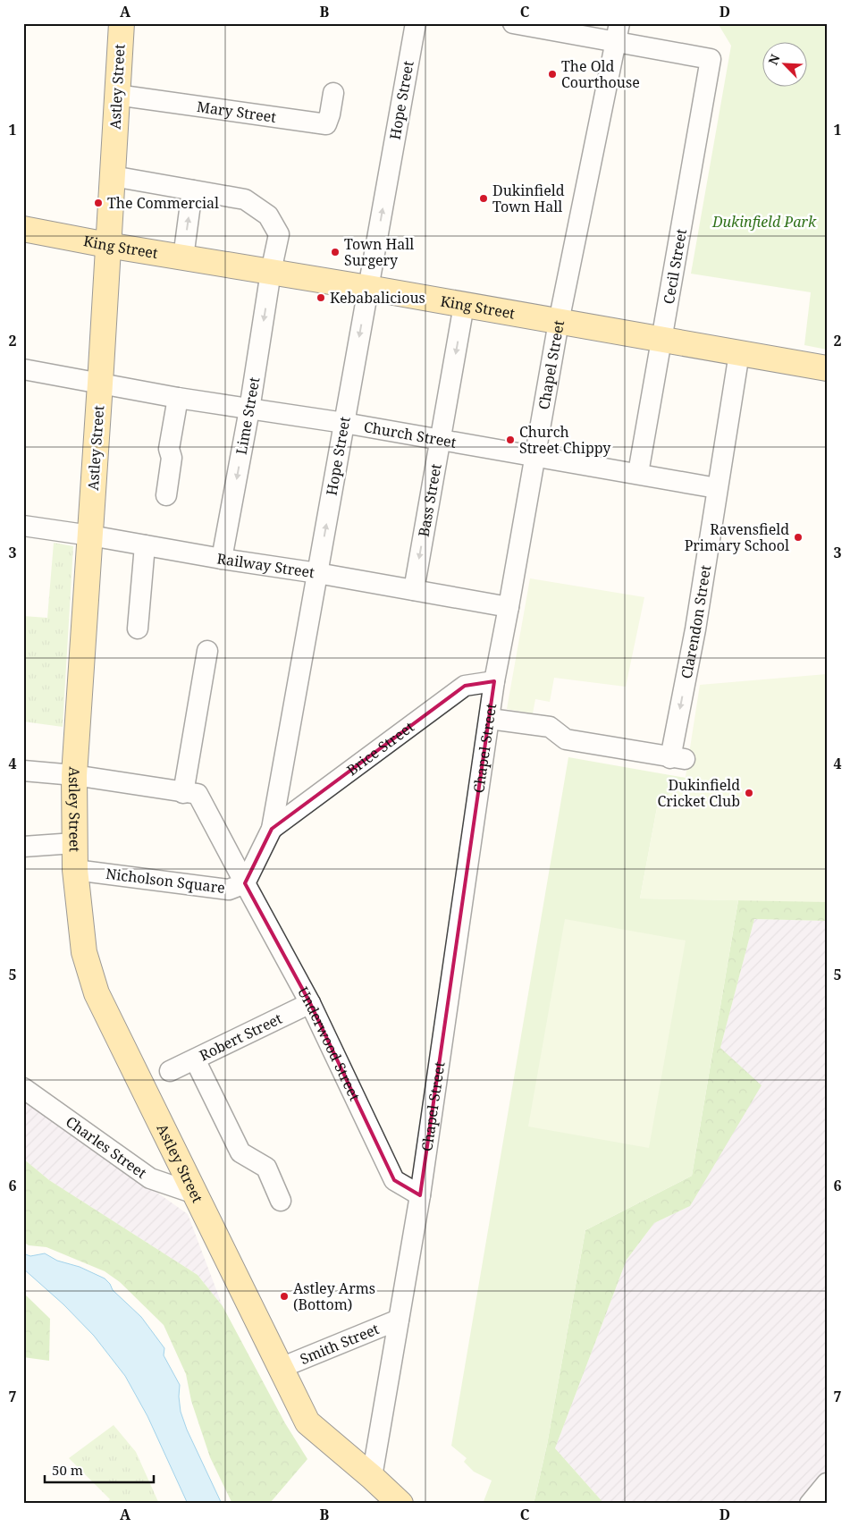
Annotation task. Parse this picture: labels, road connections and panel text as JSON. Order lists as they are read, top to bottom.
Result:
{
  "streets": {
    "main road": ["Astley Street", "King Street"],
    "street": [
      "Hope Street",
      "Mary Street",
      "Cecil Street",
      "Chapel Street",
      "Lime Street",
      "Church Street",
      "Bass Street",
      "Railway Street",
      "Clarendon Street",
      "Brice Street",
      "Nicholson Square",
      "Robert Street",
      "Underwood Street",
      "Charles Street",
      "Smith Street"
    ]
  },
  "crossings": [
    ["Astley Street", "Mary Street"],
    ["Astley Street", "King Street"],
    ["Astley Street", "Chapel Street"],
    ["Astley Street", "Lime Street"],
    ["Astley Street", "Church Street"],
    ["Astley Street", "Railway Street"],
    ["Astley Street", "Nicholson Square"],
    ["Astley Street", "Charles Street"],
    ["Astley Street", "Smith Street"],
    ["Hope Street", "King Street"],
    ["Hope Street", "Church Street"],
    ["Hope Street", "Railway Street"],
    ["Hope Street", "Brice Street"],
    ["Hope Street", "Nicholson Square"],
    ["Hope Street", "Underwood Street"],
    ["King Street", "Cecil Street"],
    ["King Street", "Chapel Street"],
    ["King Street", "Lime Street"],
    ["King Street", "Bass Street"],
    ["King Street", "Clarendon Street"],
    ["Cecil Street", "Chapel Street"],
    ["Cecil Street", "Church Street"],
    ["Chapel Street", "Church Street"],
    ["Chapel Street", "Railway Street"],
    ["Chapel Street", "Clarendon Street"],
    ["Chapel Street", "Brice Street"],
    ["Chapel Street", "Underwood Street"],
    ["Chapel Street", "Smith Street"],
    ["Lime Street", "Church Street"],
    ["Lime Street", "Railway Street"],
    ["Church Street", "Bass Street"],
    ["Church Street", "Clarendon Street"],
    ["Bass Street", "Railway Street"],
    ["Nicholson Square", "Underwood Street"],
    ["Robert Street", "Underwood Street"]
  ],
  "one_way": ["Bass Street"],
  "parks": ["Dukinfield Park"],
  "places": [
    "The Old Courthouse",
    "Dukinfield Town Hall",
    "The Commercial",
    "Town Hall Surgery",
    "Kebabalicious",
    "Church Street Chippy",
    "Ravensfield Primary School",
    "Dukinfield Cricket Club",
    "Astley Arms (Bottom)"
  ],
  "scale_bar": "50 m",
  "north": "top left",
  "grid": {
    "columns": [
      "A",
      "B",
      "C",
      "D"
    ],
    "rows": [
      "1",
      "2",
      "3",
      "4",
      "5",
      "6",
      "7"
    ]
  }
}
